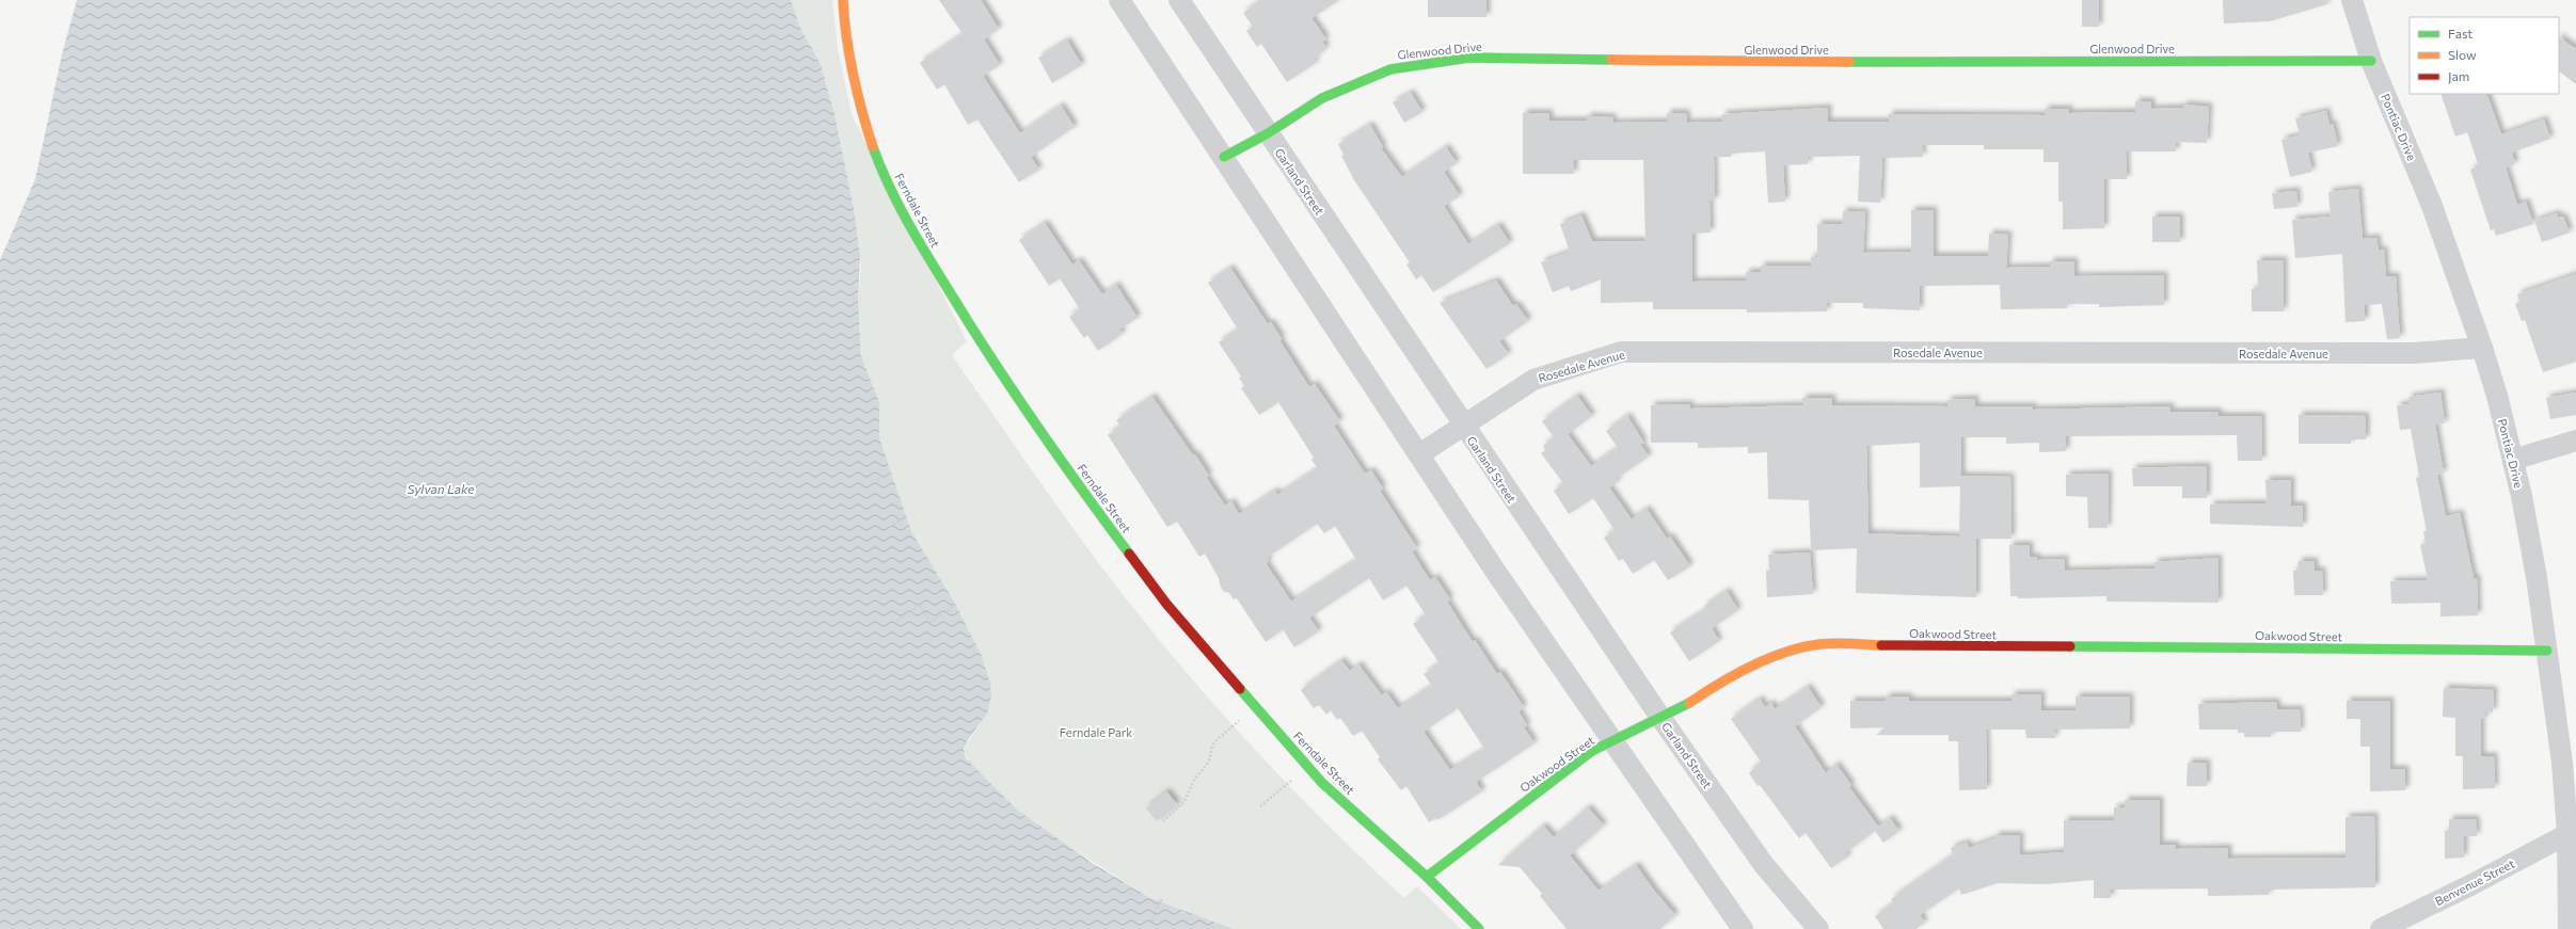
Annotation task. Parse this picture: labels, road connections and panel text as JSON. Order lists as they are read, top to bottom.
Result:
{
  "streets": {
    "street": [
      "Glenwood Drive",
      "Pontiac Drive",
      "Garland Street",
      "Ferndale Street",
      "Rosedale Avenue",
      "Oakwood Street",
      "Benvenue Street"
    ]
  },
  "crossings": [
    ["Glenwood Drive", "Pontiac Drive"],
    ["Glenwood Drive", "Garland Street"],
    ["Pontiac Drive", "Rosedale Avenue"],
    ["Pontiac Drive", "Oakwood Street"],
    ["Pontiac Drive", "Benvenue Street"],
    ["Garland Street", "Rosedale Avenue"],
    ["Garland Street", "Oakwood Street"],
    ["Ferndale Street", "Oakwood Street"]
  ],
  "water": ["Sylvan Lake"],
  "parks": ["Ferndale Park"],
  "legend": ["Fast", "Slow", "Jam"]
}
